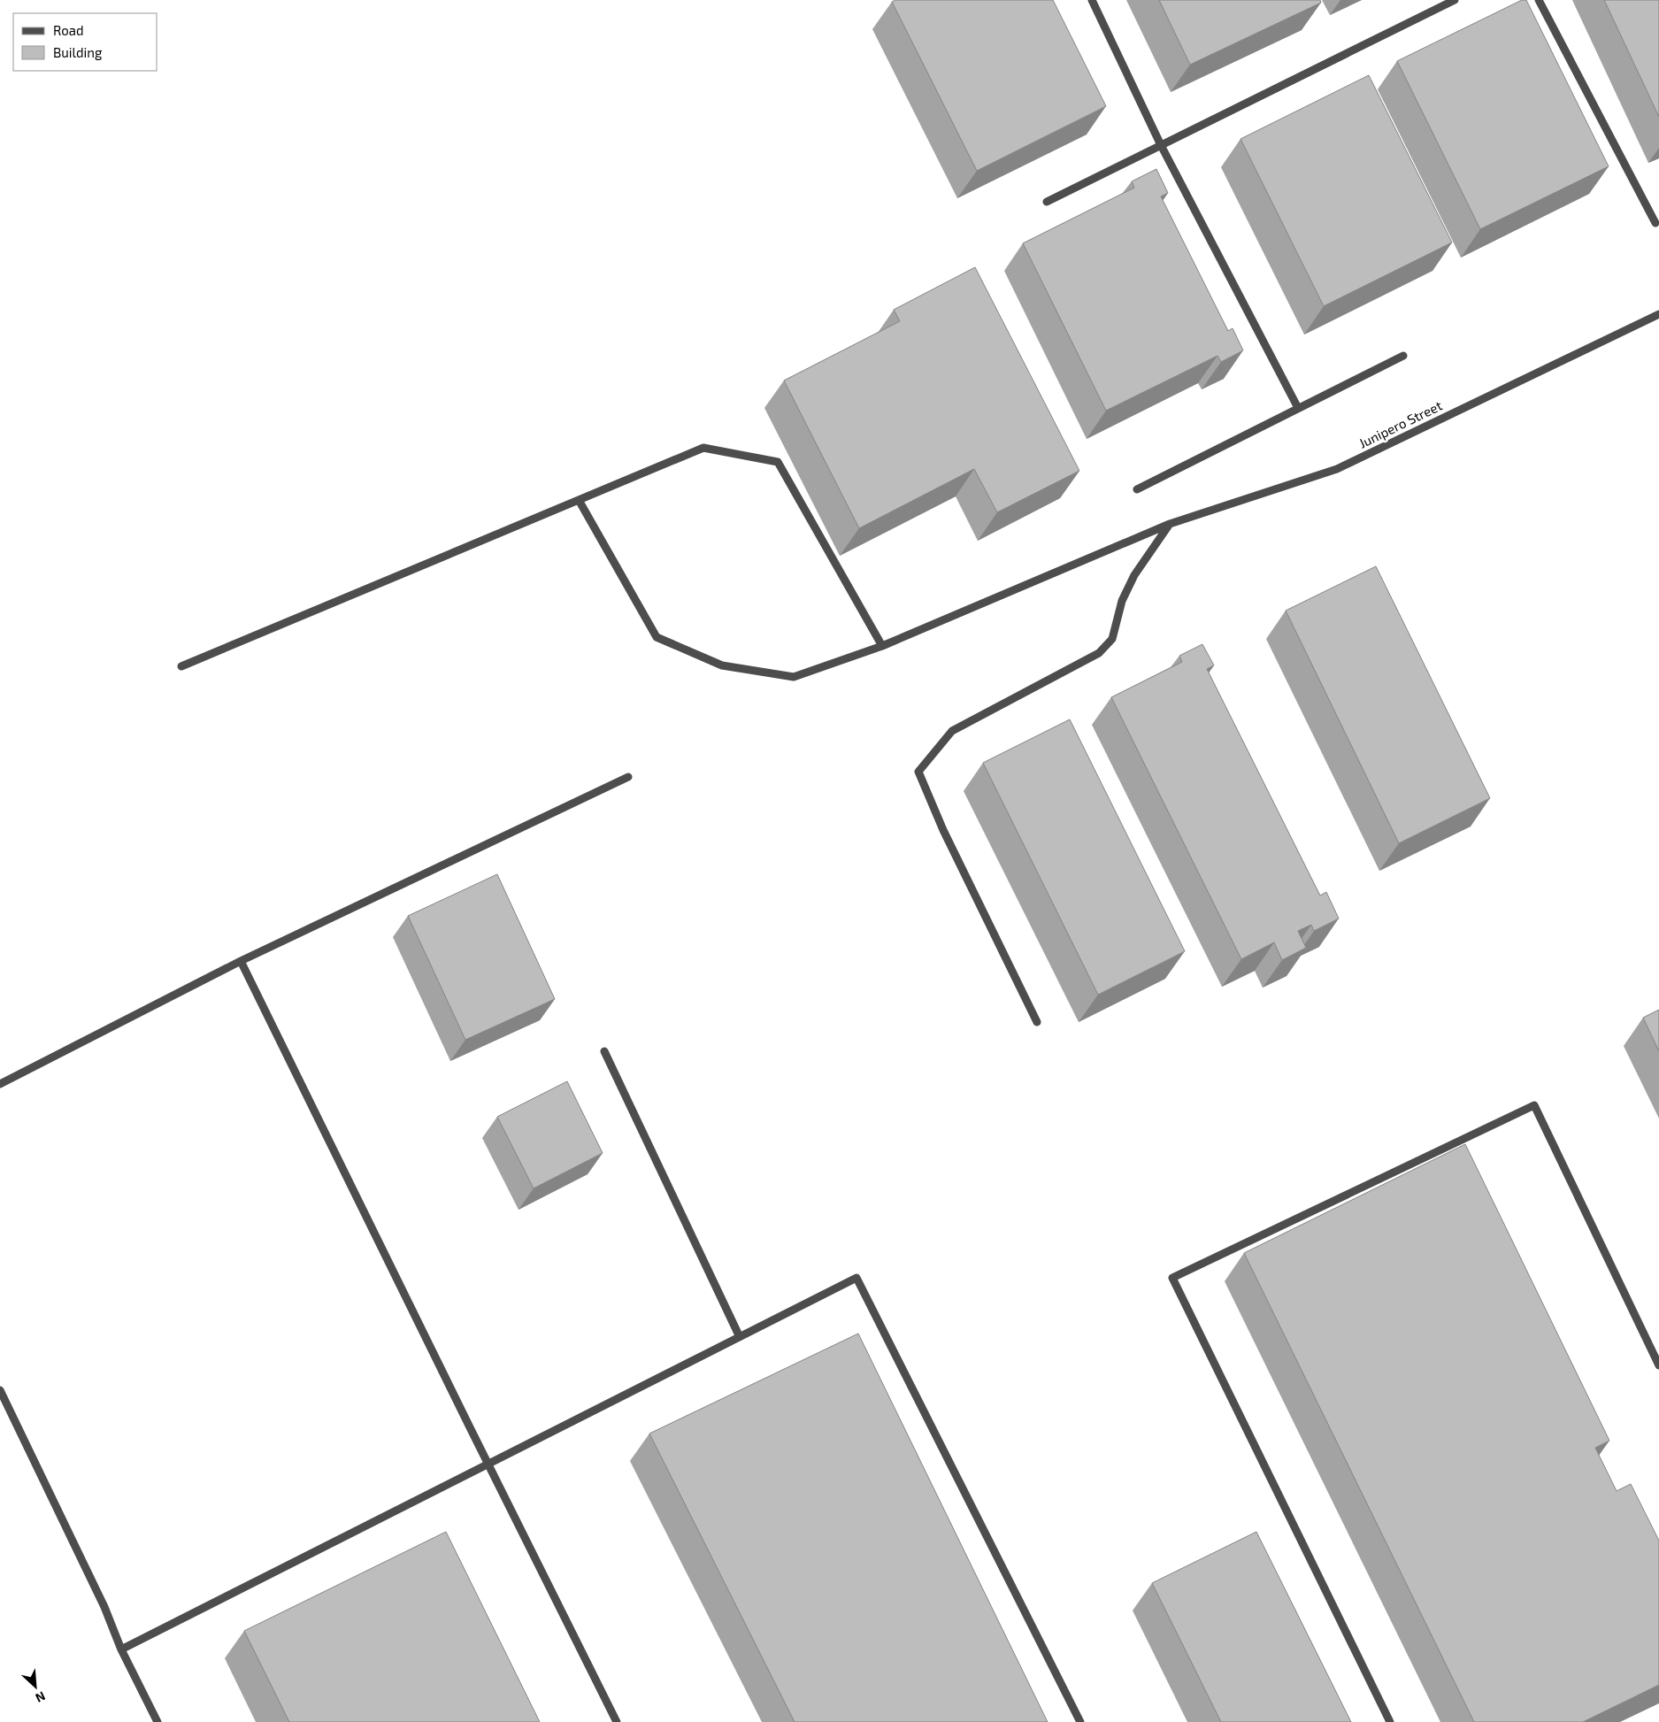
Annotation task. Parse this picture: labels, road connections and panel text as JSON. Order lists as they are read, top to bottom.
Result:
{
  "streets": {
    "street": ["Junipero Street"]
  },
  "legend": ["Road", "Building"],
  "north": "bottom right"
}
